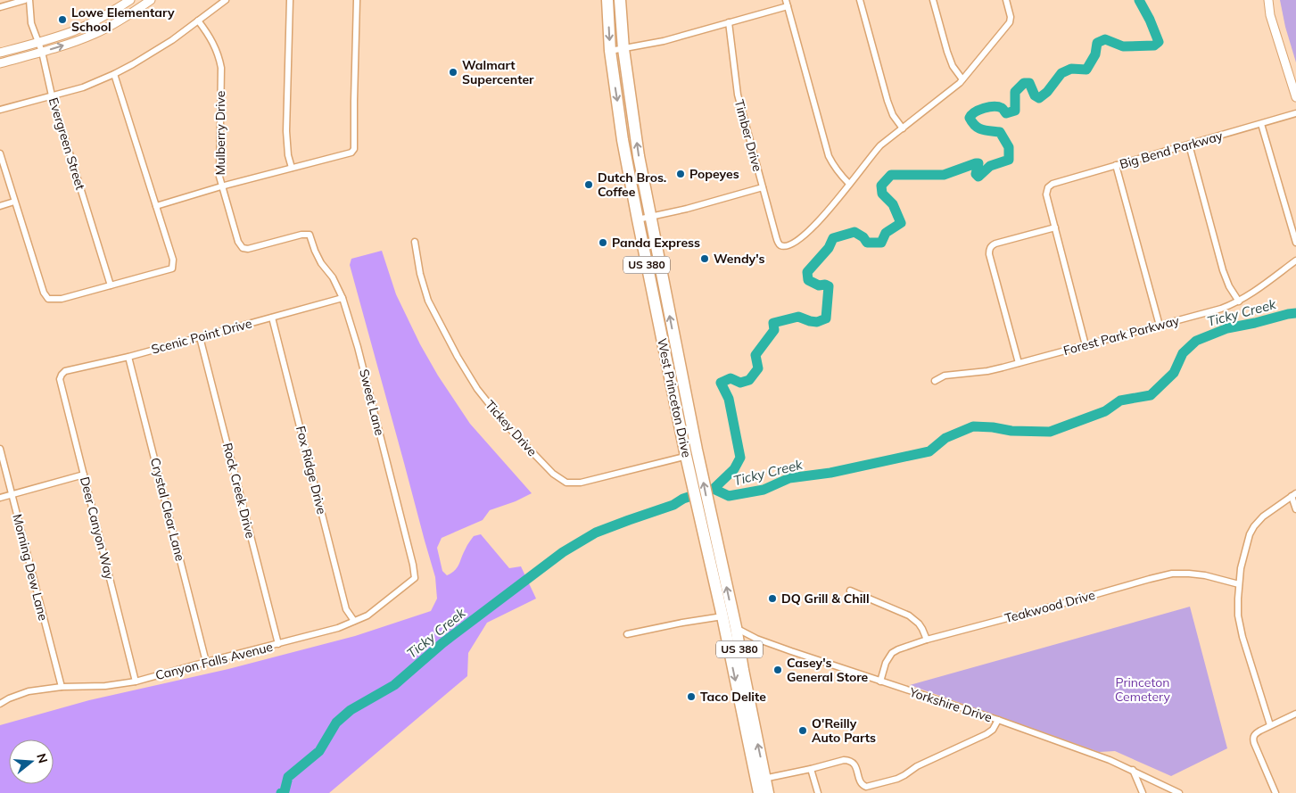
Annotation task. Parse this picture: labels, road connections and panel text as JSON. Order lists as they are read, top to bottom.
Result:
{
  "streets": {
    "highway": ["US 380", "West Princeton Drive"],
    "street": [
      "Mulberry Drive",
      "Timber Drive",
      "Evergreen Street",
      "Big Bend Parkway",
      "Forest Park Parkway",
      "Scenic Point Drive",
      "Sweet Lane",
      "Tickey Drive",
      "Fox Ridge Drive",
      "Rock Creek Drive",
      "Crystal Clear Lane",
      "Deer Canyon Way",
      "Morning Dew Lane",
      "Teakwood Drive",
      "Canyon Falls Avenue",
      "Yorkshire Drive"
    ]
  },
  "crossings": [
    ["Mulberry Drive", "Sweet Lane"],
    ["Scenic Point Drive", "Sweet Lane"],
    ["Scenic Point Drive", "Fox Ridge Drive"],
    ["Scenic Point Drive", "Rock Creek Drive"],
    ["Scenic Point Drive", "Crystal Clear Lane"],
    ["Scenic Point Drive", "Deer Canyon Way"],
    ["West Princeton Drive", "Tickey Drive"],
    ["West Princeton Drive", "Yorkshire Drive"],
    ["Sweet Lane", "Canyon Falls Avenue"],
    ["Fox Ridge Drive", "Canyon Falls Avenue"],
    ["Rock Creek Drive", "Canyon Falls Avenue"],
    ["Crystal Clear Lane", "Canyon Falls Avenue"],
    ["Deer Canyon Way", "Canyon Falls Avenue"],
    ["Morning Dew Lane", "Canyon Falls Avenue"],
    ["Teakwood Drive", "Yorkshire Drive"]
  ],
  "water": ["Ticky Creek"],
  "parks": ["Princeton Cemetery"],
  "places": [
    "Lowe Elementary School",
    "Walmart Supercenter",
    "Popeyes",
    "Dutch Bros. Coffee",
    "Panda Express",
    "Wendy's",
    "DQ Grill & Chill",
    "Casey's General Store",
    "Taco Delite",
    "O'Reilly Auto Parts"
  ],
  "north": "right"
}
